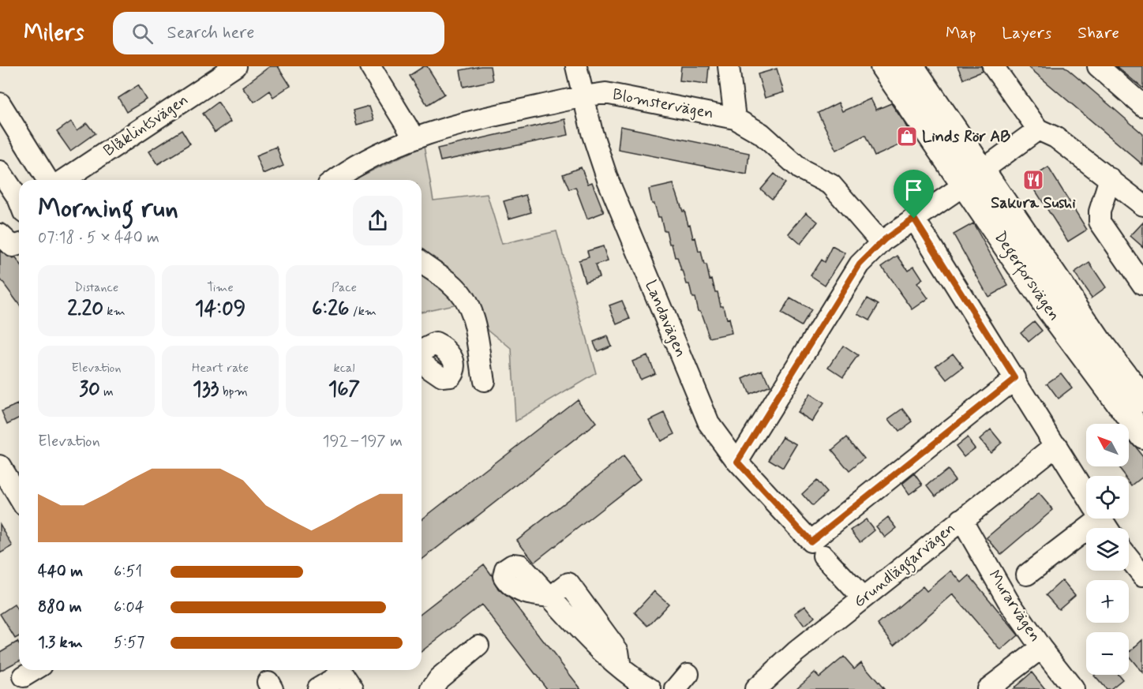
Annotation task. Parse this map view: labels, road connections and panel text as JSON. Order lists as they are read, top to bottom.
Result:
{
  "streets": {
    "main road": ["Degerforsvägen"],
    "street": [
      "Blomstervägen",
      "Blåklintsvägen",
      "Landavägen",
      "Grundläggarvägen",
      "Murarvägen"
    ]
  },
  "crossings": [
    ["Blomstervägen", "Landavägen"],
    ["Landavägen", "Grundläggarvägen"],
    ["Grundläggarvägen", "Murarvägen"]
  ],
  "places": {
    "shop": ["Linds Rör AB"],
    "restaurant": ["Sakura Sushi"]
  },
  "north": "top left",
  "page": {
    "header": "Milers",
    "search": "Search here",
    "nav": ["Map", "Layers", "Share"],
    "heading": ["Morning run", "07:18 · 5 × 440 m"],
    "stats": [
      ["Distance", "2.20 km"],
      ["Time", "14:09"],
      ["Pace", "6:26 /km"],
      ["Elevation", "30 m"],
      ["Heart rate", "133 bpm"],
      ["kcal", "167"]
    ],
    "chart": ["Elevation", "192–197 m"],
    "map_buttons": ["+", "−"],
    "list": [
      {
        "name": "440 m",
        "note": "6:51"
      },
      {
        "name": "880 m",
        "note": "6:04"
      },
      {
        "name": "1.3 km",
        "note": "5:57"
      }
    ]
  }
}
